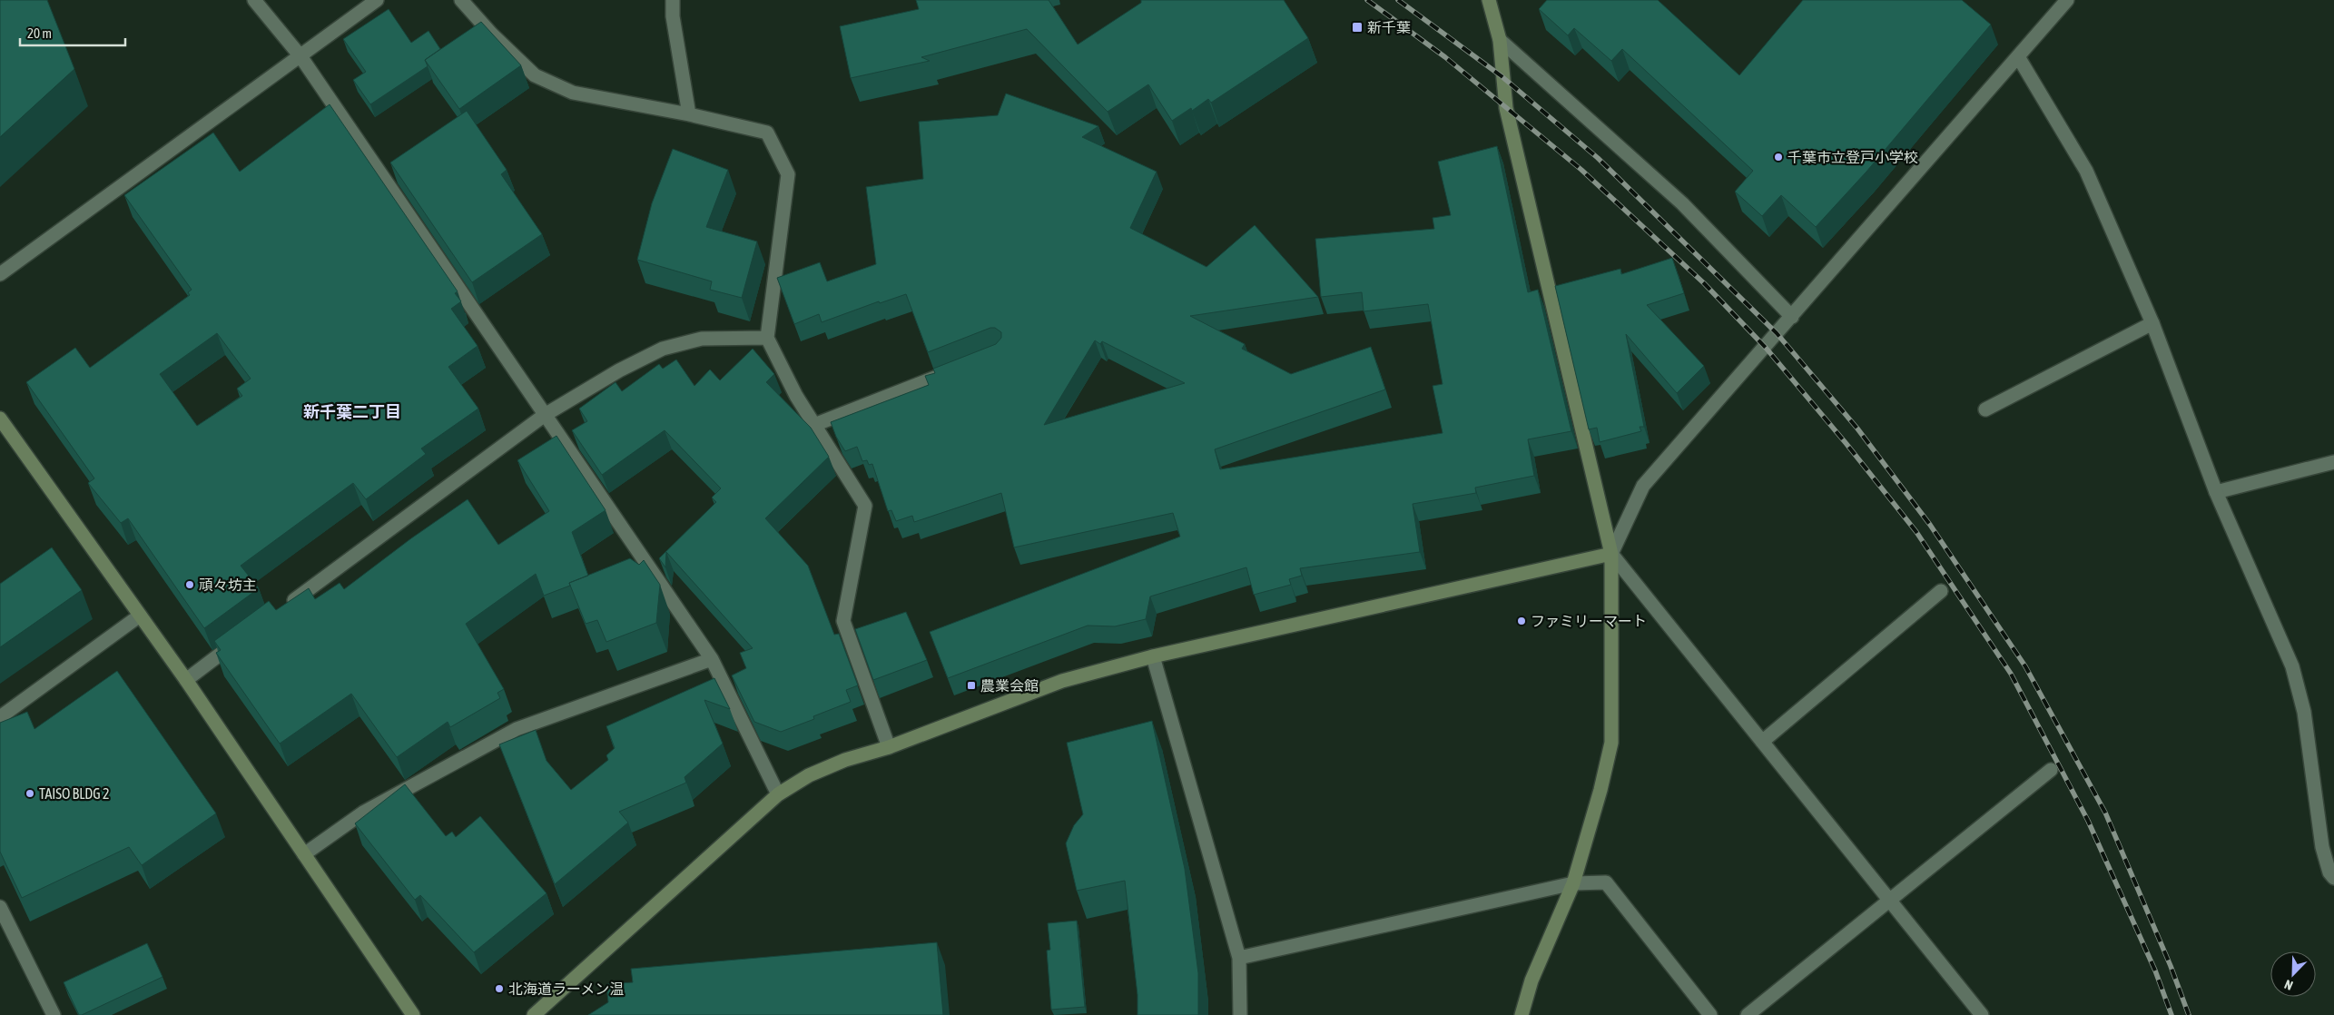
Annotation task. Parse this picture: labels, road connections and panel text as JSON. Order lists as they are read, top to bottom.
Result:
{
  "districts": ["新千葉二丁目"],
  "places": {
    "transit": ["新千葉", "農業会館"],
    "other": [
      "千葉市立登戸小学校",
      "頑々坊主",
      "ファミリーマート",
      "TAISO BLDG 2",
      "北海道ラーメン温"
    ]
  },
  "scale_bar": "20 m",
  "north": "bottom left"
}
